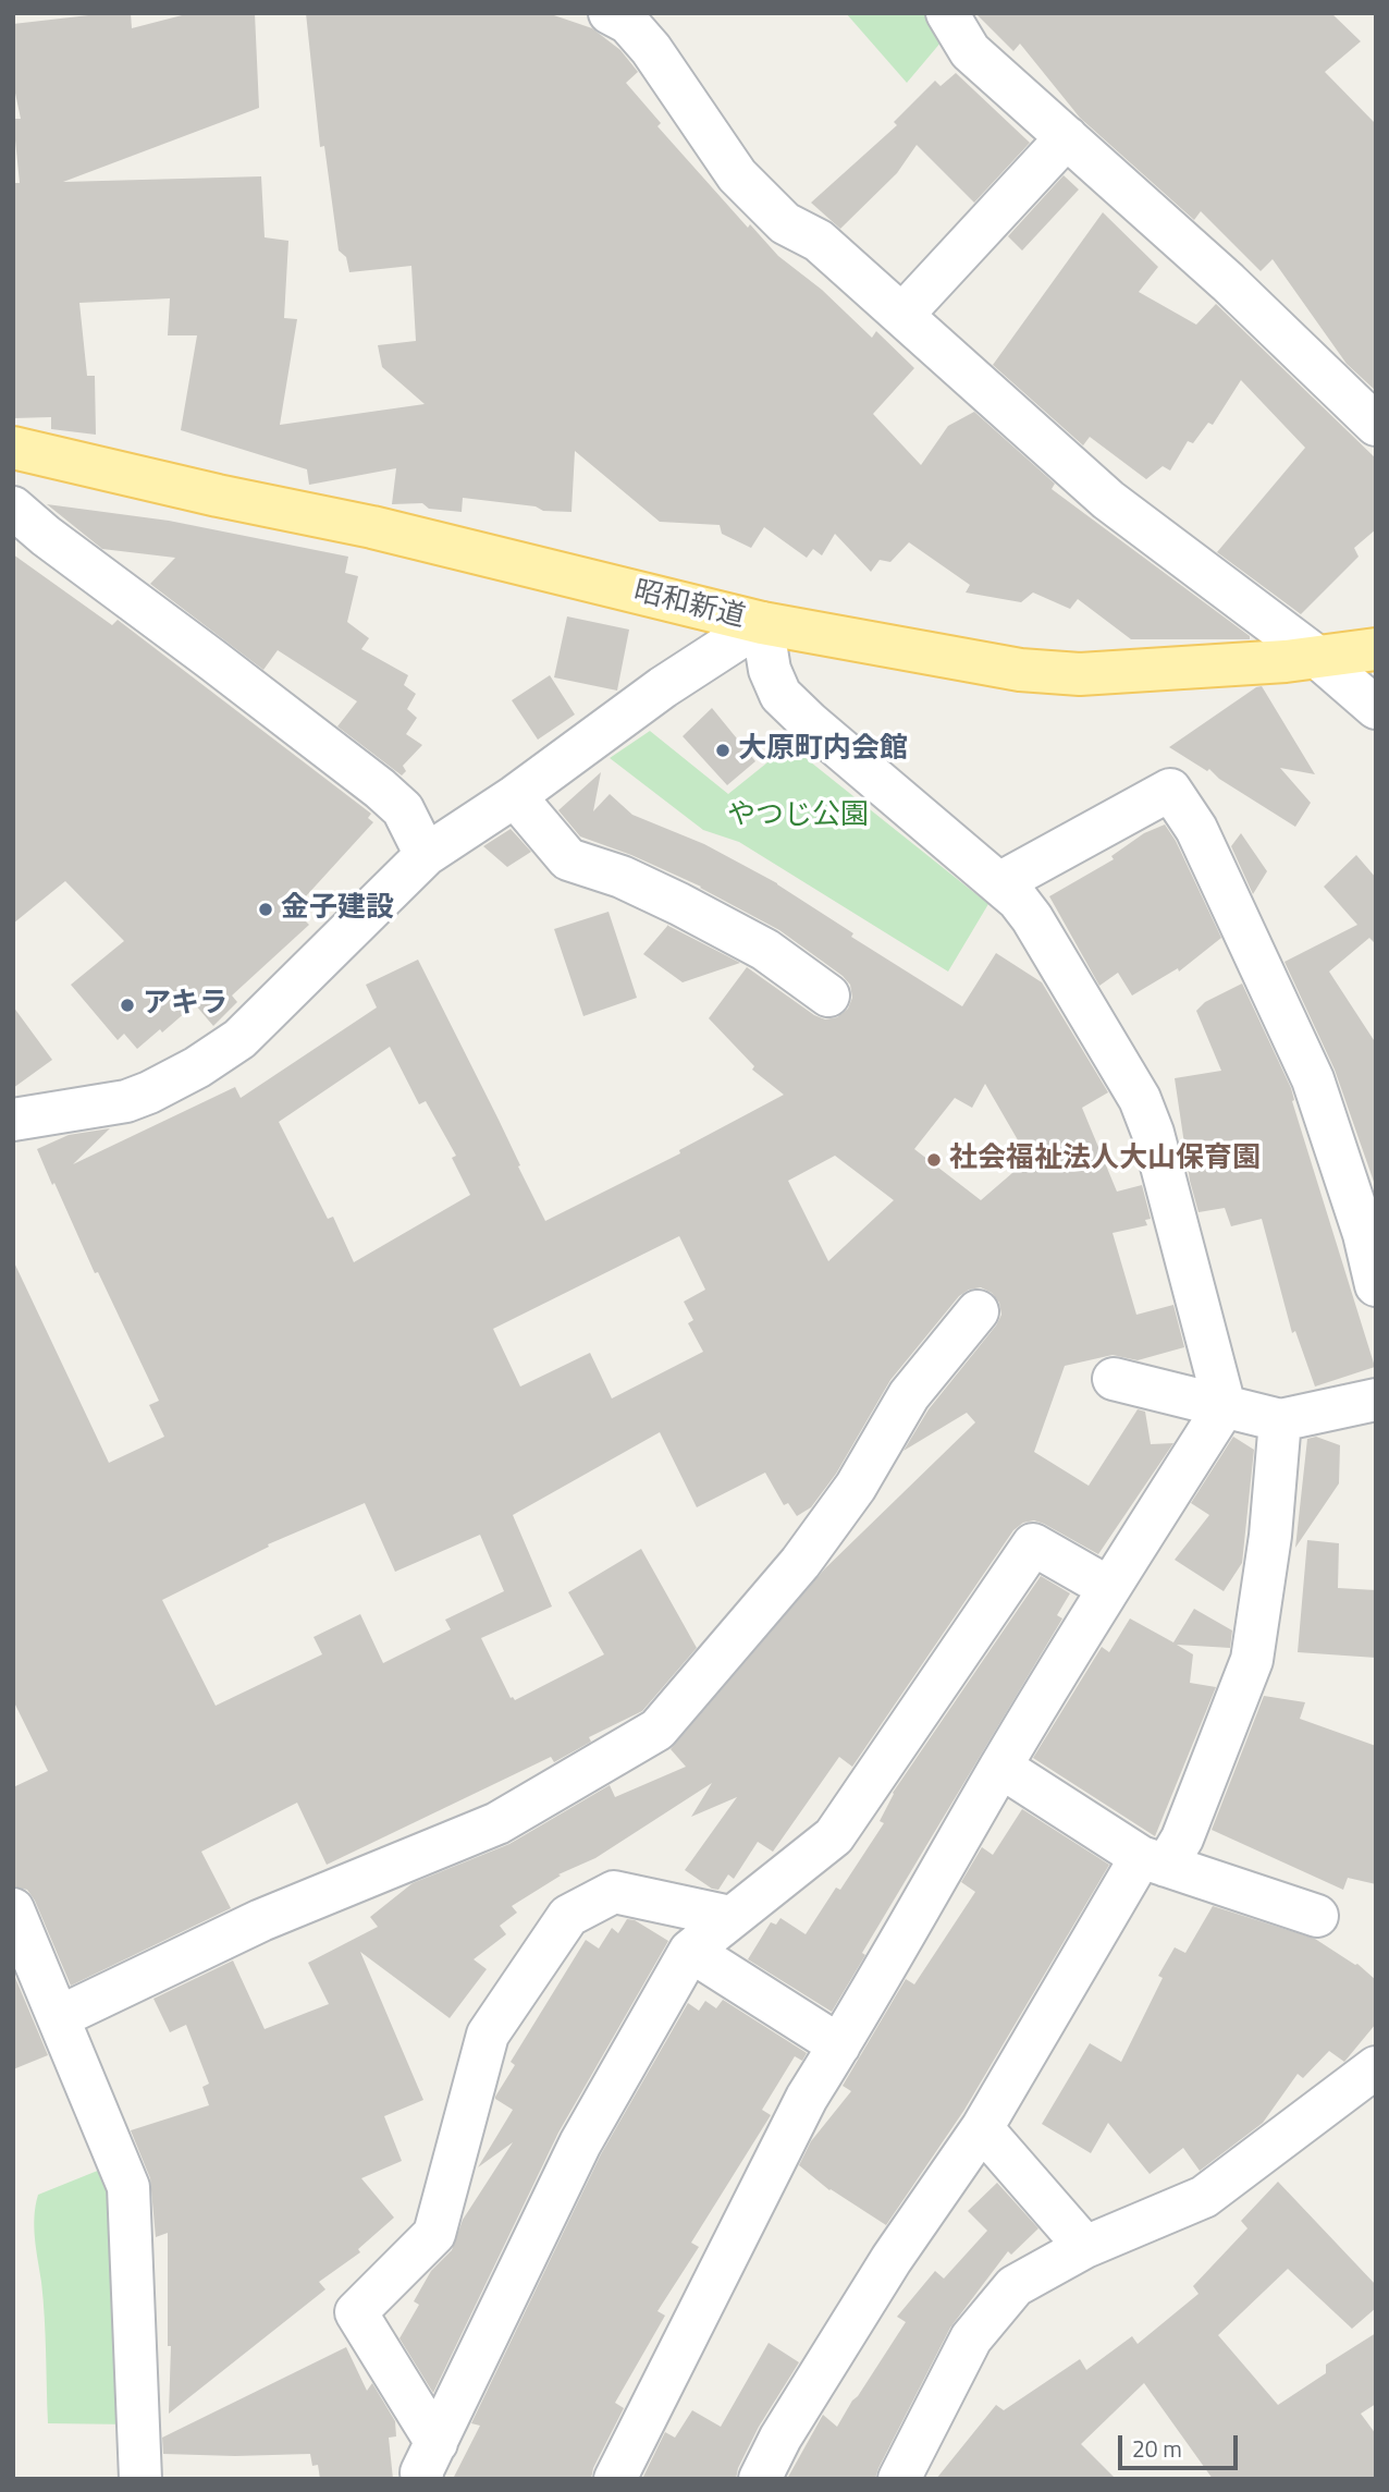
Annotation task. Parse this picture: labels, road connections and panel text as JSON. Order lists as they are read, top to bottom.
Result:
{
  "streets": {
    "main road": ["昭和新道"]
  },
  "parks": ["やつじ公園"],
  "places": [
    "大原町内会館",
    "金子建設",
    "アキラ",
    "社会福祉法人大山保育園"
  ],
  "scale_bar": "20 m"
}
